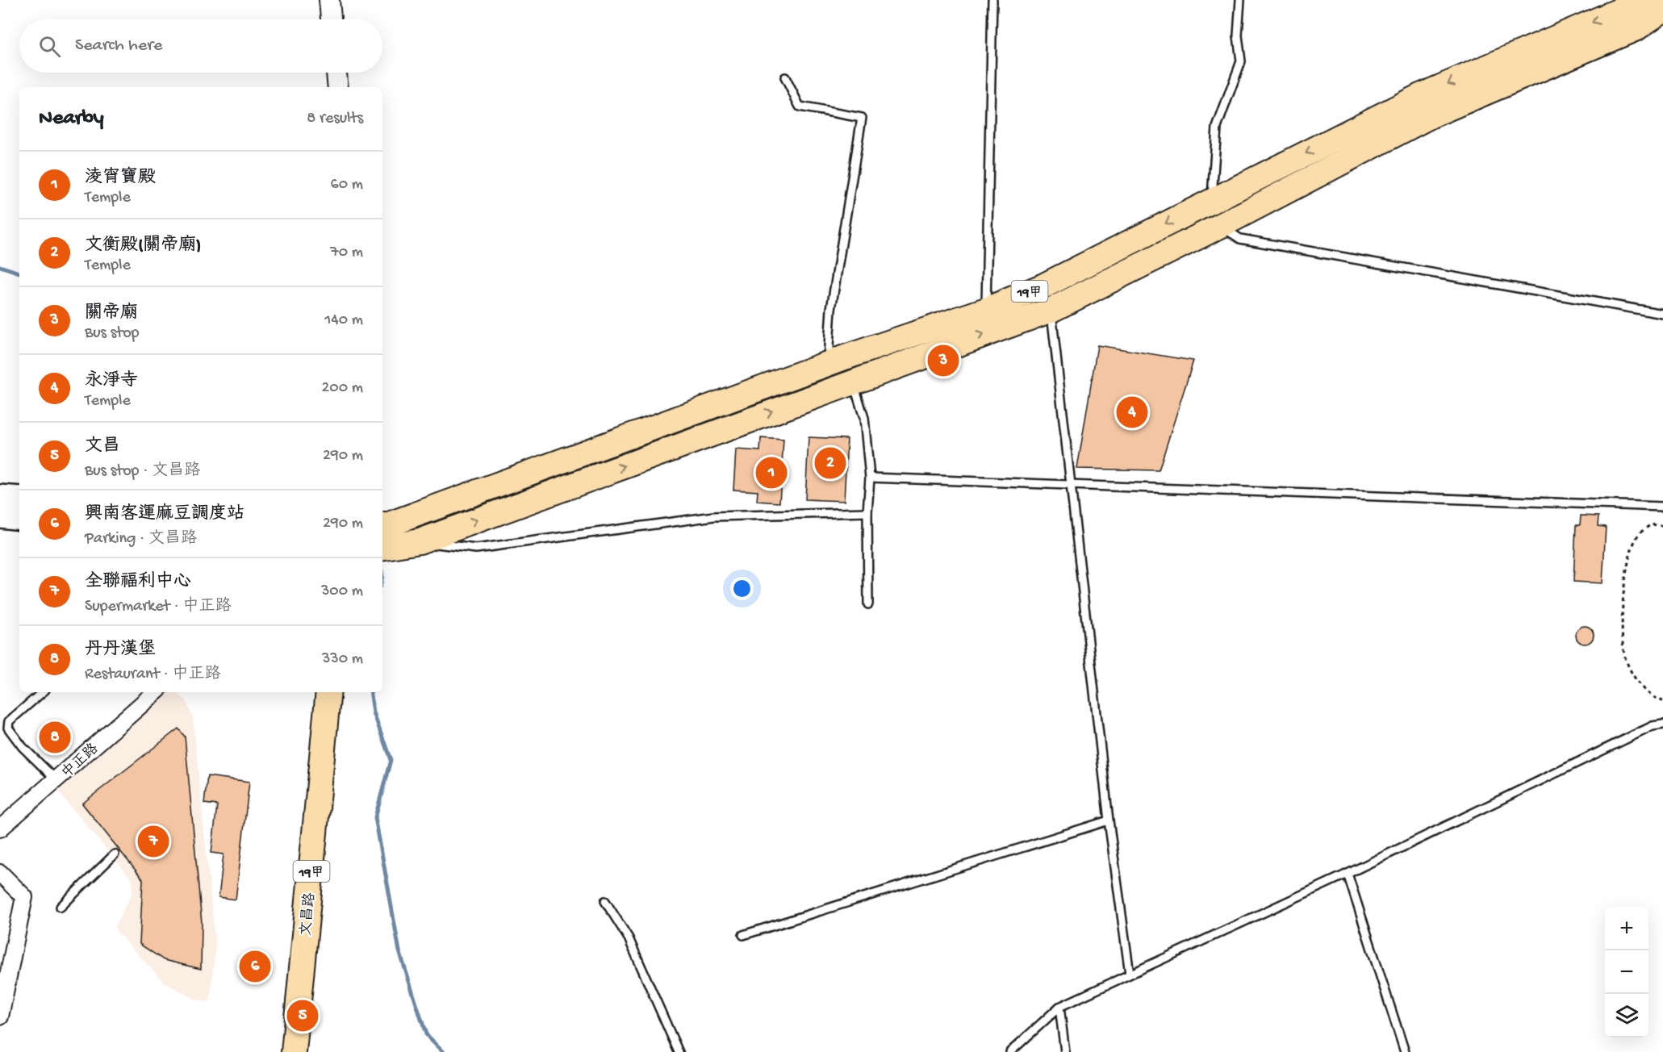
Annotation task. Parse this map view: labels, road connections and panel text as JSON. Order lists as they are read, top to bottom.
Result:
{
  "streets": {
    "main road": ["19甲", "文昌路"],
    "street": ["中正路"]
  },
  "page": {
    "search": "Search here",
    "heading": ["Nearby", "8 results"],
    "list": [
      {
        "mark": "1",
        "name": "淩宵寶殿",
        "note": "Temple",
        "value": "60 m"
      },
      {
        "mark": "2",
        "name": "文衡殿(關帝廟)",
        "note": "Temple",
        "value": "70 m"
      },
      {
        "mark": "3",
        "name": "關帝廟",
        "note": "Bus stop",
        "value": "140 m"
      },
      {
        "mark": "4",
        "name": "永淨寺",
        "note": "Temple",
        "value": "200 m"
      },
      {
        "mark": "5",
        "name": "文昌",
        "note": "Bus stop · 文昌路",
        "value": "290 m"
      },
      {
        "mark": "6",
        "name": "興南客運麻豆調度站",
        "note": "Parking · 文昌路",
        "value": "290 m"
      },
      {
        "mark": "7",
        "name": "全聯福利中心",
        "note": "Supermarket · 中正路",
        "value": "300 m"
      },
      {
        "mark": "8",
        "name": "丹丹漢堡",
        "note": "Restaurant · 中正路",
        "value": "330 m"
      }
    ],
    "pins": [
      "3",
      "4",
      "2",
      "1",
      "8",
      "7",
      "6",
      "5"
    ],
    "map_buttons": ["+", "−"]
  }
}
